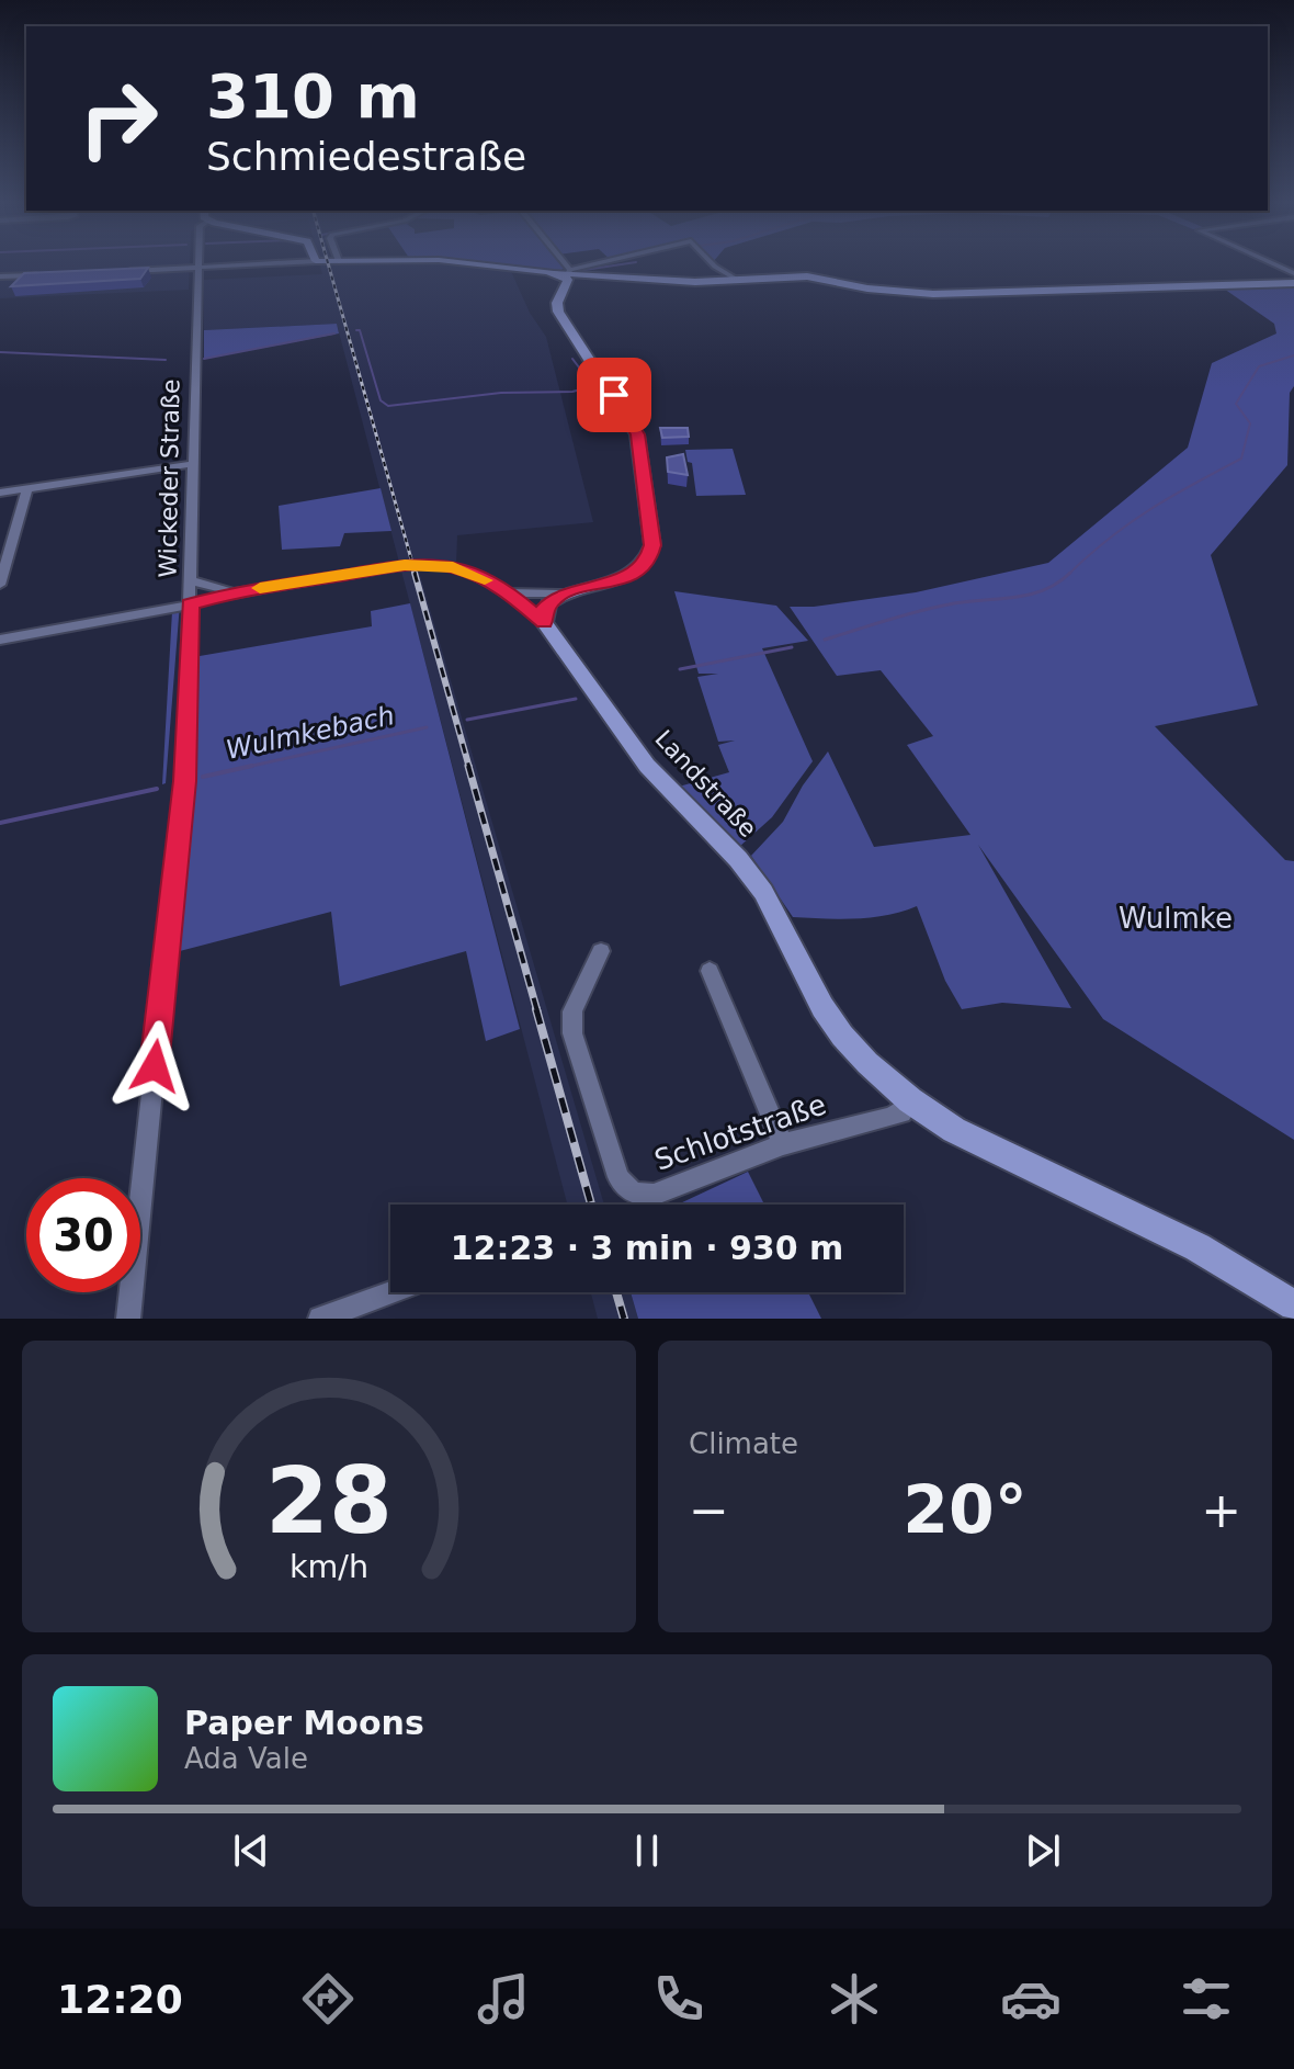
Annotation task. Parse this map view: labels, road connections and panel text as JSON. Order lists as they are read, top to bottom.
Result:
{
  "streets": {
    "main road": ["Landstraße"],
    "street": ["Wickeder Straße", "Schlotstraße"]
  },
  "crossings": [
    ["Landstraße", "Schlotstraße"]
  ],
  "water": ["Wulmkebach"],
  "parks": ["Wulmke"],
  "page": {
    "turn": ["310 m", "Schmiedestraße"],
    "limit": "30",
    "trip": "12:23 · 3 min · 930 m",
    "tile": "Climate",
    "heat": ["−", "20°", "+"],
    "song": ["Paper Moons", "Ada Vale"],
    "tabs": "12:20",
    "gauge": ["28", "km/h"]
  }
}
